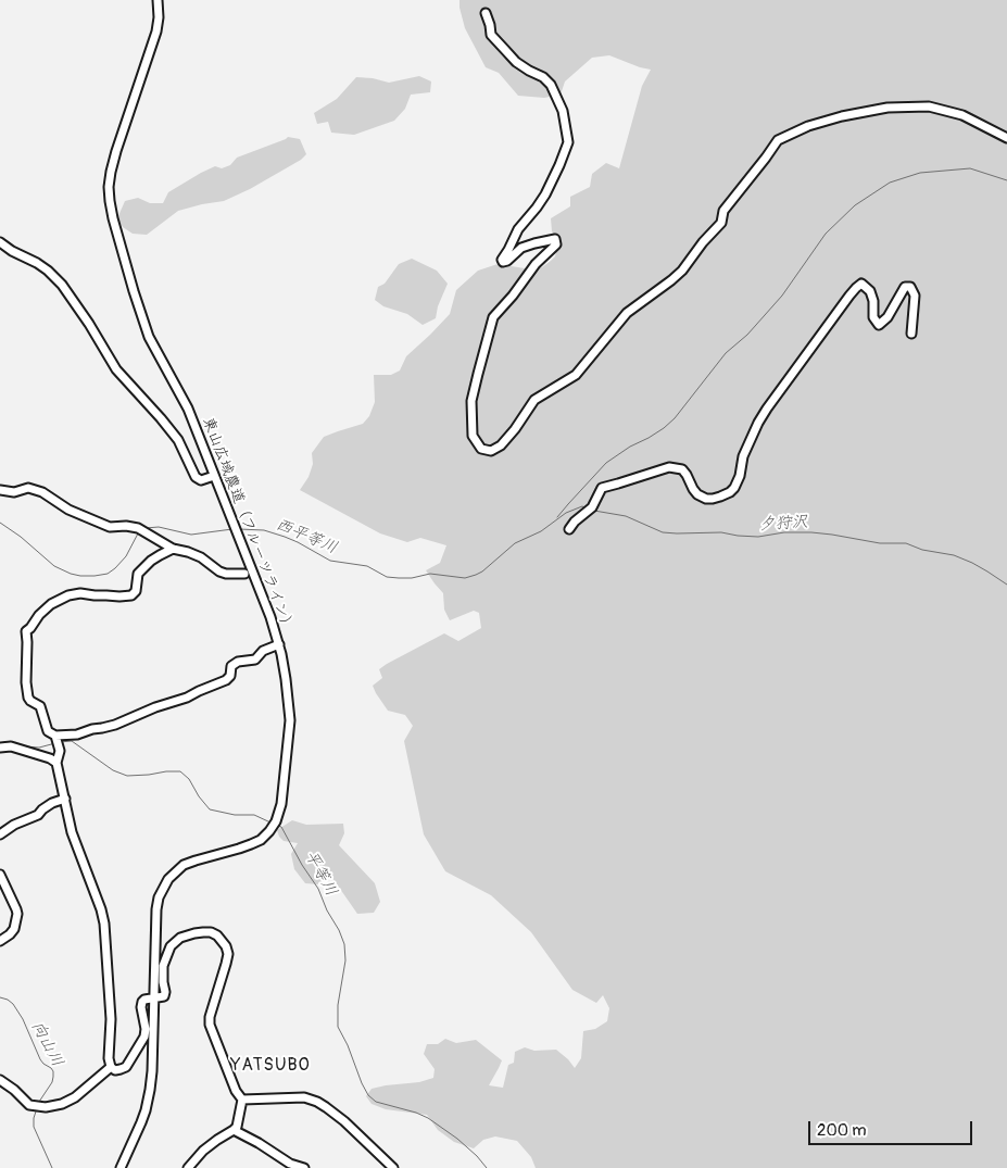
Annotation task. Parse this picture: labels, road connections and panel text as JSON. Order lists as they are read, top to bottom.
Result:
{
  "streets": {
    "street": ["東山広域農道（フルーツライン）"]
  },
  "districts": ["YATSUBO"],
  "water": [
    "夕狩沢",
    "西平等川",
    "平等川",
    "向山川"
  ],
  "scale_bar": "200 m"
}
